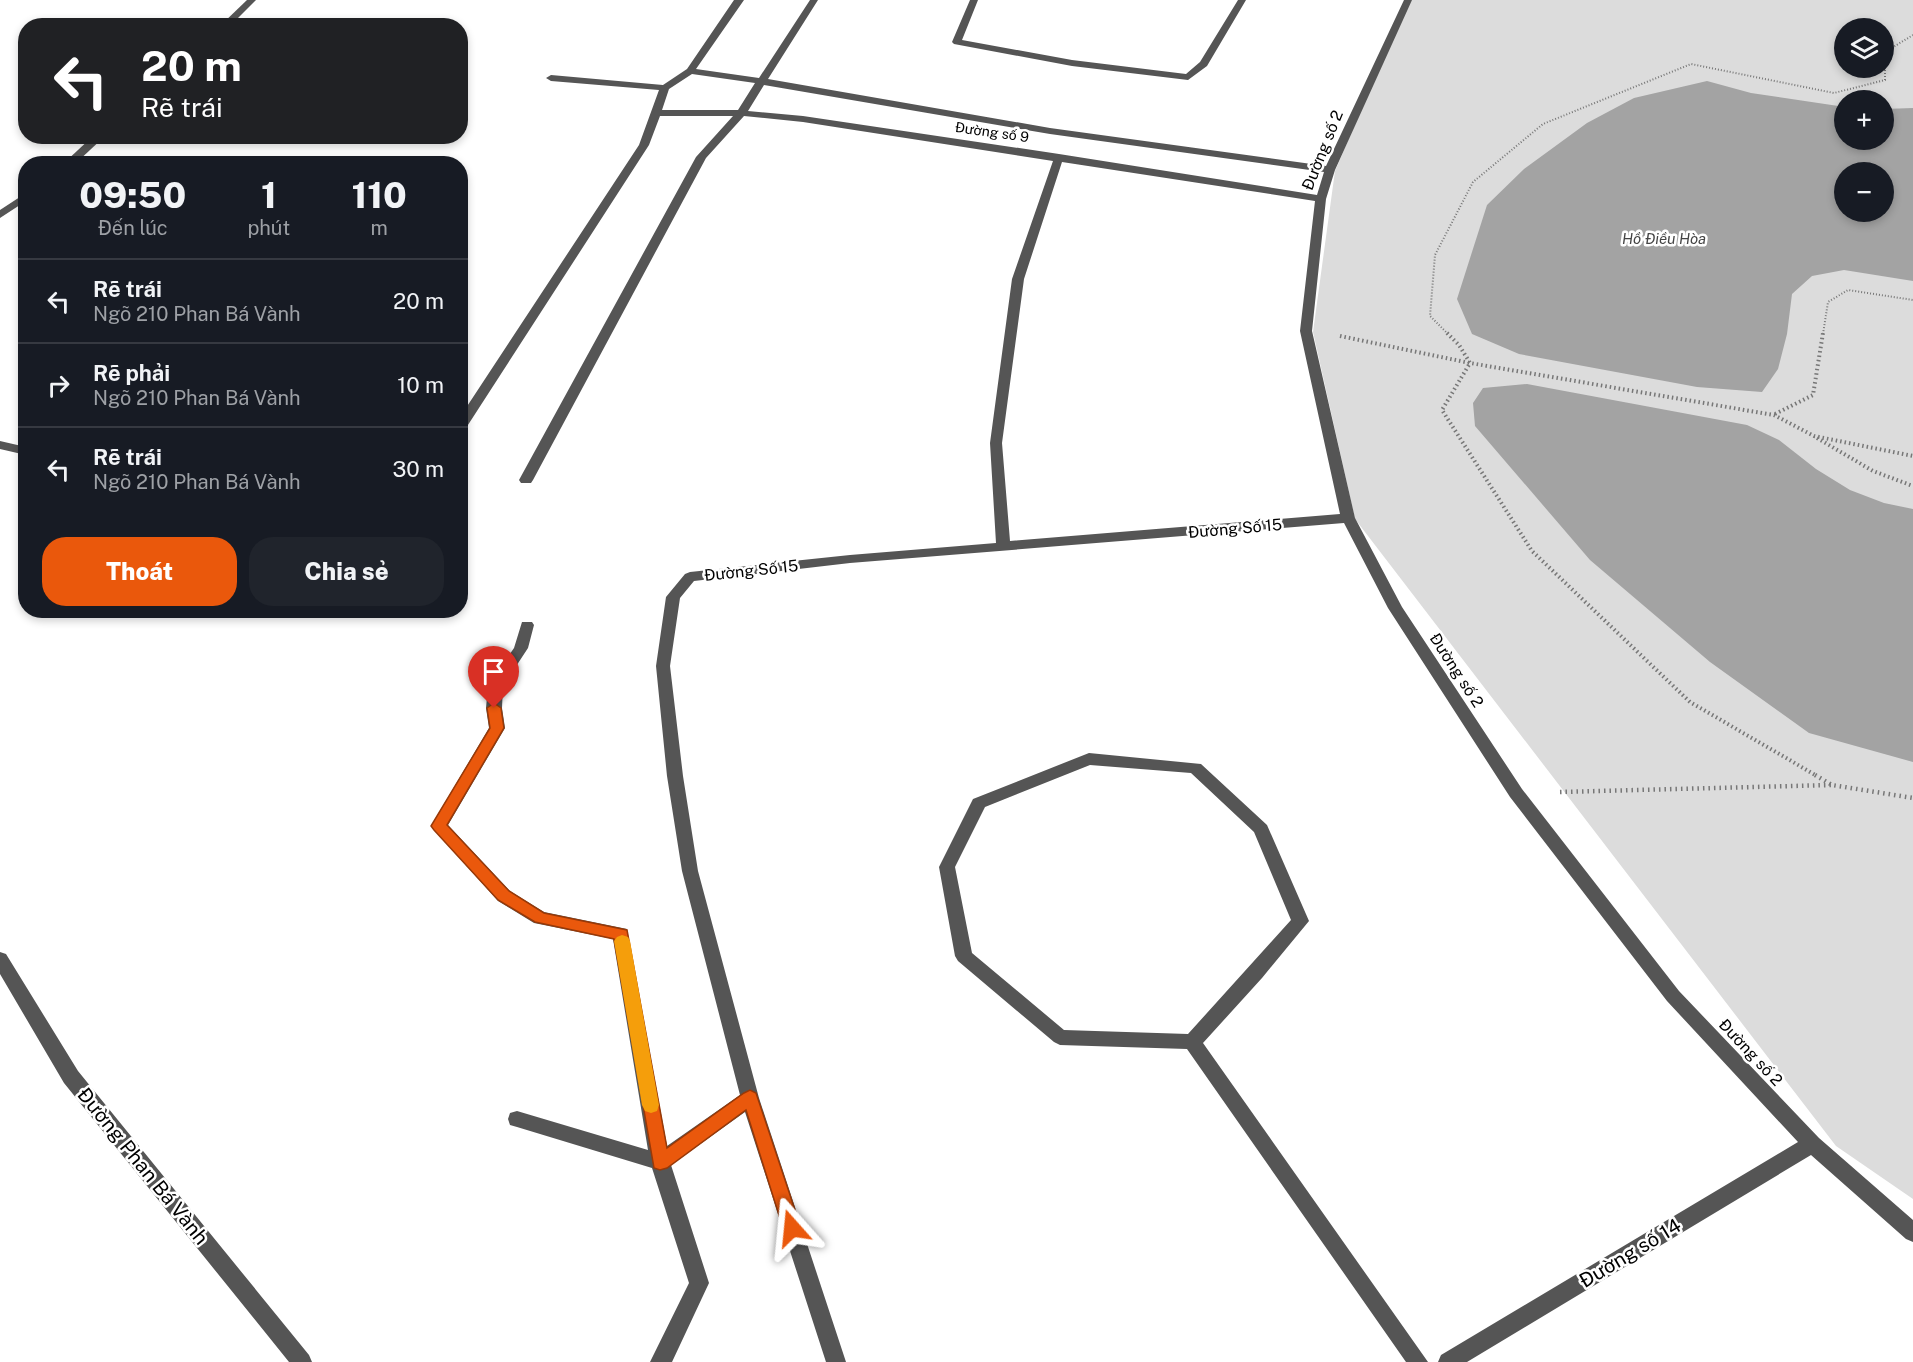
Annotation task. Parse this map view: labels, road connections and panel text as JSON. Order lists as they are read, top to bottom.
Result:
{
  "streets": {
    "street": [
      "Đường số 9",
      "Đường số 2",
      "Đường Số 15",
      "Đường Phan Bá Vành",
      "Đường số 14"
    ]
  },
  "crossings": [
    ["Đường số 9", "Đường số 2"],
    ["Đường số 2", "Đường Số 15"],
    ["Đường số 2", "Đường số 14"]
  ],
  "water": ["Hồ Điều Hòa"],
  "page": {
    "map_buttons": ["+", "−"],
    "turn": ["20 m", "Rẽ trái"],
    "eta": [
      "09:50",
      "Đến lúc",
      "1",
      "phút",
      "110",
      "m"
    ],
    "list": [
      {
        "name": "Rẽ trái",
        "note": "Ngõ 210 Phan Bá Vành",
        "value": "20 m"
      },
      {
        "name": "Rẽ phải",
        "note": "Ngõ 210 Phan Bá Vành",
        "value": "10 m"
      },
      {
        "name": "Rẽ trái",
        "note": "Ngõ 210 Phan Bá Vành",
        "value": "30 m"
      }
    ],
    "buttons": ["Thoát", "Chia sẻ"]
  }
}
